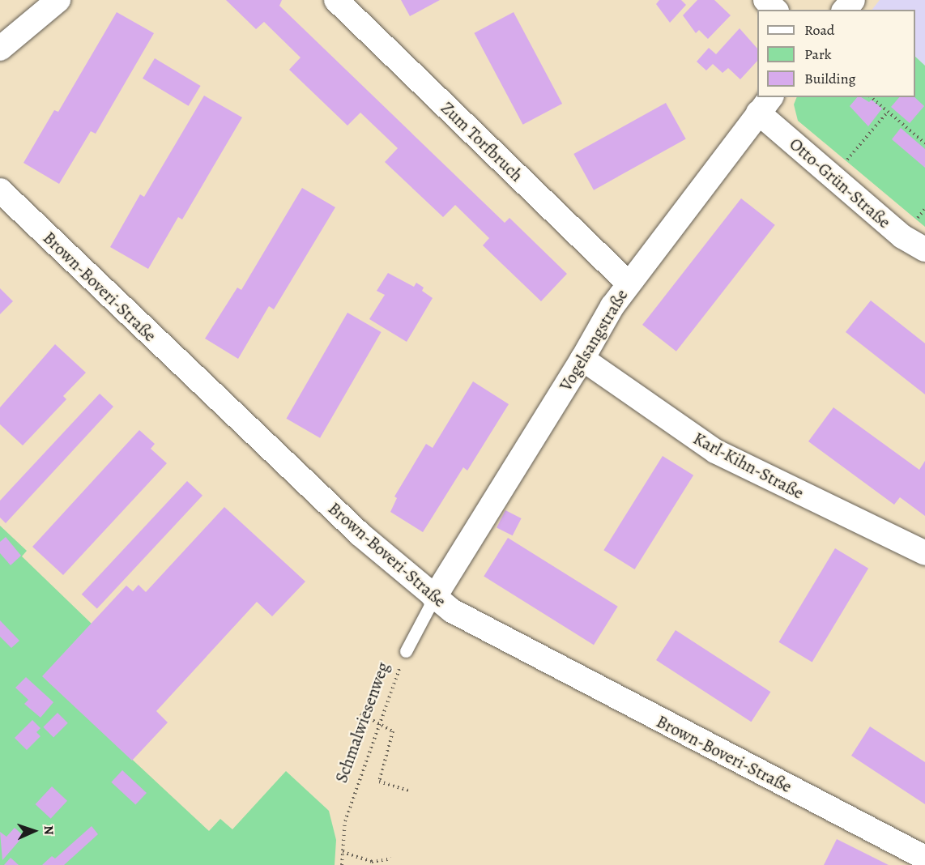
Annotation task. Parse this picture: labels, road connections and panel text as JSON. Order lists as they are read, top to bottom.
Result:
{
  "streets": {
    "street": [
      "Zum Torfbruch",
      "Otto-Grün-Straße",
      "Brown-Boveri-Straße",
      "Vogelsangstraße",
      "Karl-Kihn-Straße"
    ],
    "lane": ["Schmalwiesenweg"]
  },
  "crossings": [
    ["Zum Torfbruch", "Vogelsangstraße"],
    ["Otto-Grün-Straße", "Vogelsangstraße"],
    ["Brown-Boveri-Straße", "Vogelsangstraße"],
    ["Brown-Boveri-Straße", "Schmalwiesenweg"],
    ["Vogelsangstraße", "Karl-Kihn-Straße"],
    ["Vogelsangstraße", "Schmalwiesenweg"]
  ],
  "legend": ["Road", "Park", "Building"],
  "north": "right"
}
